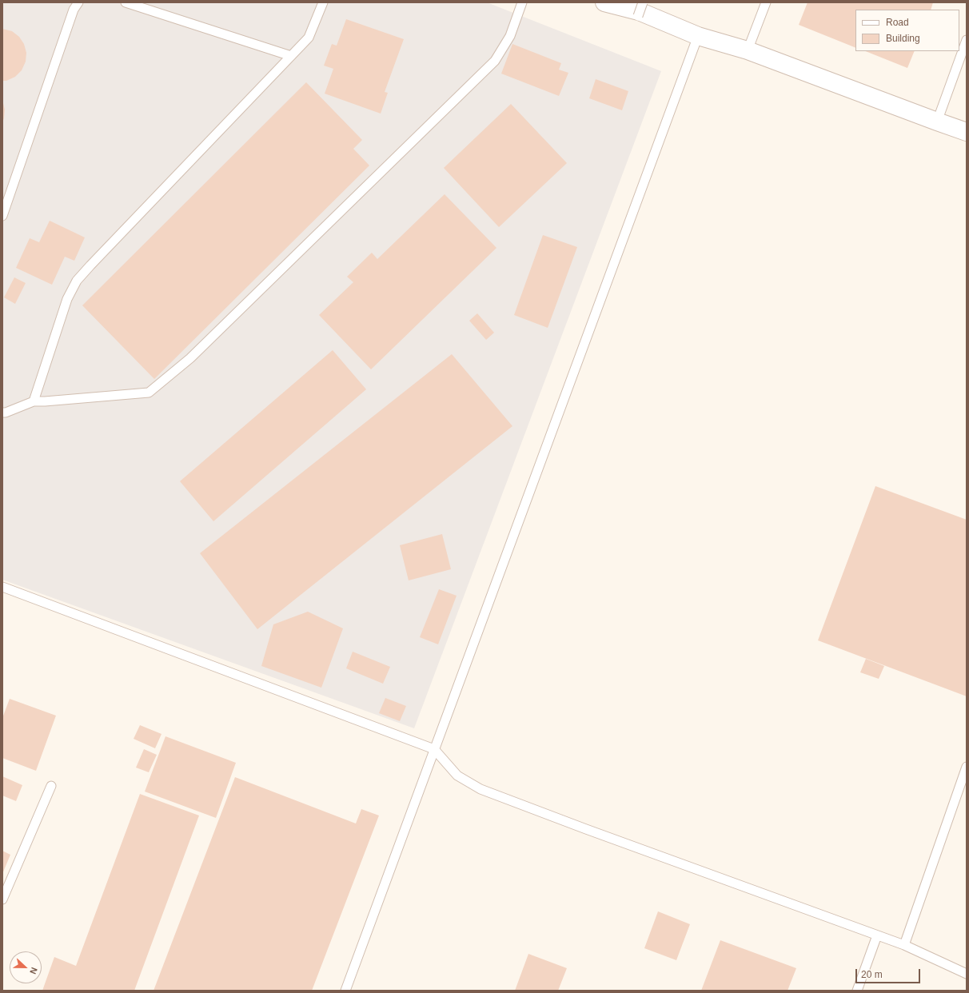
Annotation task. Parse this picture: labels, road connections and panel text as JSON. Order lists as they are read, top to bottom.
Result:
{
  "legend": ["Road", "Building"],
  "scale_bar": "20 m",
  "north": "right"
}
